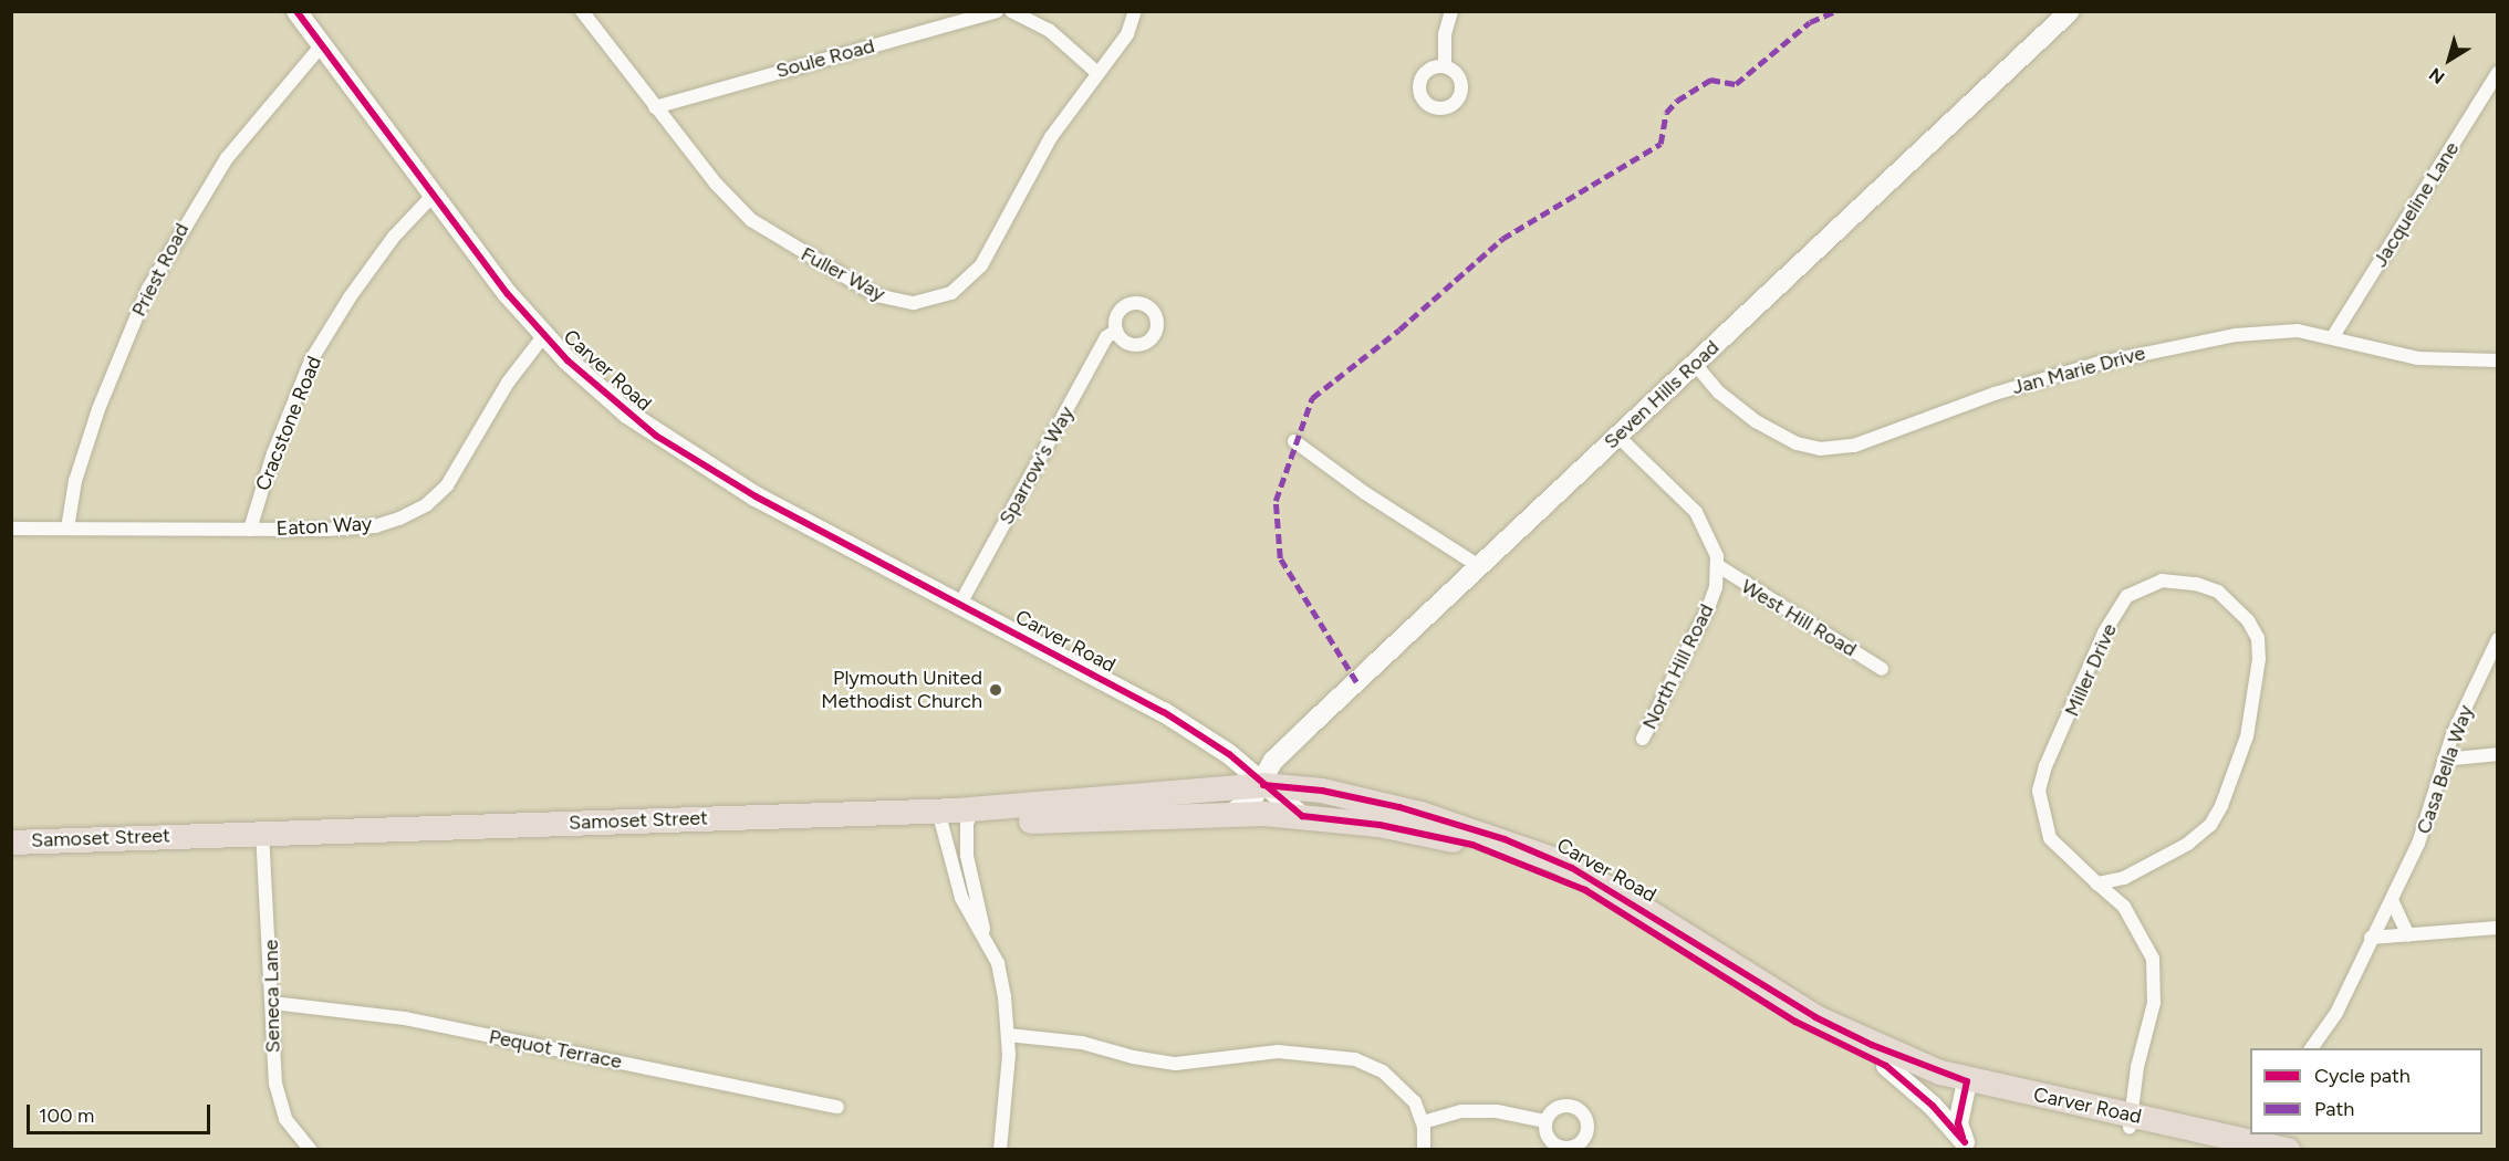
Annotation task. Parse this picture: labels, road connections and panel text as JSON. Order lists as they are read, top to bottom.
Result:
{
  "streets": {
    "highway": ["Carver Road", "Samoset Street"],
    "street": [
      "Soule Road",
      "Jacqueline Lane",
      "Priest Road",
      "Fuller Way",
      "Jan Marie Drive",
      "Seven Hills Road",
      "Cracstone Road",
      "Sparrow's Way",
      "Eaton Way",
      "West Hill Road",
      "North Hill Road",
      "Miller Drive",
      "Casa Bella Way",
      "Seneca Lane",
      "Pequot Terrace"
    ]
  },
  "crossings": [
    ["Soule Road", "Fuller Way"],
    ["Jacqueline Lane", "Jan Marie Drive"],
    ["Priest Road", "Carver Road"],
    ["Priest Road", "Eaton Way"],
    ["Carver Road", "Seven Hills Road"],
    ["Carver Road", "Cracstone Road"],
    ["Carver Road", "Sparrow's Way"],
    ["Carver Road", "Eaton Way"],
    ["Carver Road", "Miller Drive"],
    ["Carver Road", "Samoset Street"],
    ["Jan Marie Drive", "Seven Hills Road"],
    ["Seven Hills Road", "North Hill Road"],
    ["Seven Hills Road", "Samoset Street"],
    ["Cracstone Road", "Eaton Way"],
    ["West Hill Road", "North Hill Road"],
    ["Samoset Street", "Seneca Lane"],
    ["Seneca Lane", "Pequot Terrace"]
  ],
  "places": ["Plymouth United Methodist Church"],
  "legend": ["Cycle path", "Path"],
  "scale_bar": "100 m",
  "north": "bottom left"
}
